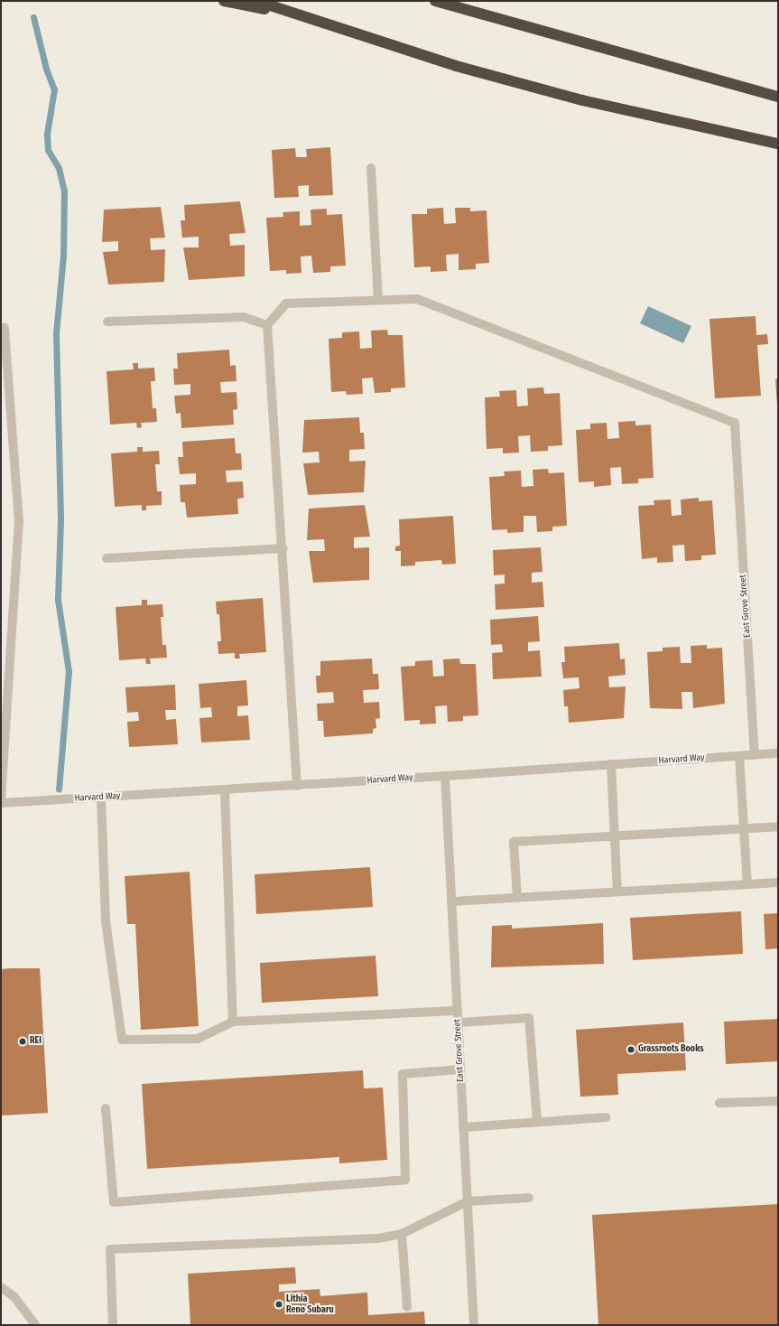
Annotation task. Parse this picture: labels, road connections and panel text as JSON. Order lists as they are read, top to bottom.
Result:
{
  "streets": {
    "street": ["East Grove Street", "Harvard Way"]
  },
  "crossings": [
    ["East Grove Street", "Harvard Way"]
  ],
  "places": ["REI", "Grassroots Books", "Lithia Reno Subaru"]
}
